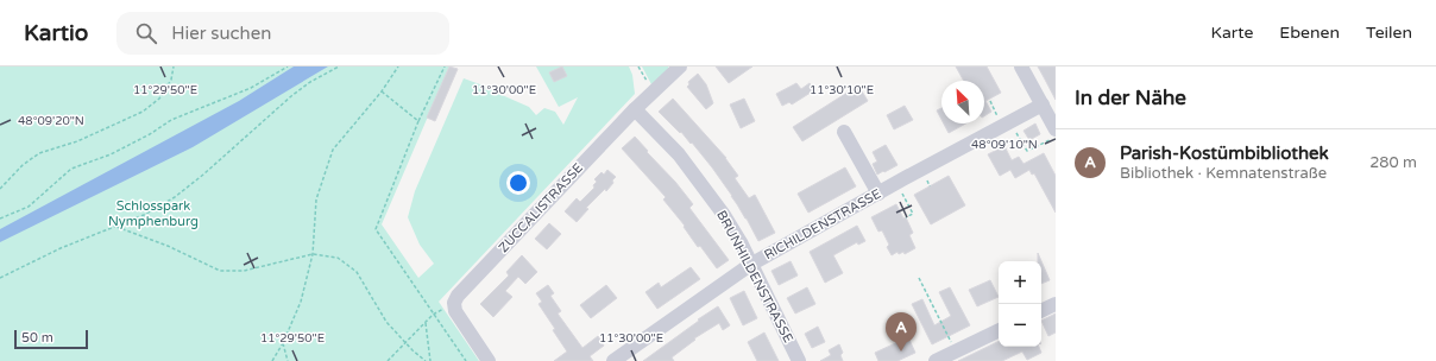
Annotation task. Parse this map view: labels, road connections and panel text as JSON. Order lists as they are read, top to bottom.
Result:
{
  "streets": {
    "street": ["ZUCCALISTRASSE", "RICHILDENSTRASSE", "BRUNHILDENSTRASSE"]
  },
  "crossings": [
    ["ZUCCALISTRASSE", "BRUNHILDENSTRASSE"],
    ["RICHILDENSTRASSE", "BRUNHILDENSTRASSE"]
  ],
  "parks": ["Schlosspark Nymphenburg"],
  "scale_bar": "50 m",
  "north": "top left",
  "page": {
    "header": "Kartio",
    "search": "Hier suchen",
    "nav": ["Karte", "Ebenen", "Teilen"],
    "heading": "In der Nähe",
    "list": [
      {
        "mark": "A",
        "name": "Parish-Kostümbibliothek",
        "note": "Bibliothek · Kemnatenstraße",
        "value": "280 m"
      }
    ],
    "map_buttons": ["+", "−"],
    "pins": "A",
    "scale": "50 m"
  },
  "coordinates": [
    "11°29'50\"E",
    "11°30'00\"E",
    "11°30'10\"E",
    "48°09'20\"N",
    "48°09'10\"N"
  ]
}
